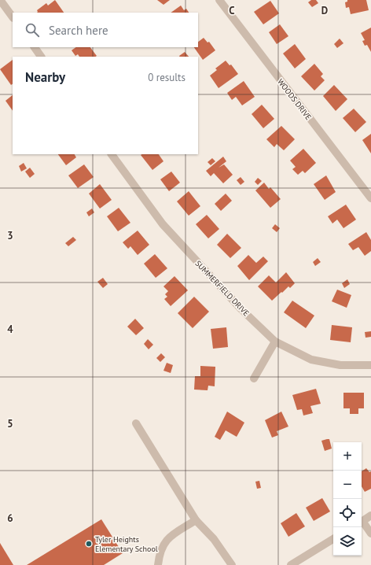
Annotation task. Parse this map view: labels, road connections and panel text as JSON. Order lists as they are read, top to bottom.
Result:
{
  "streets": {
    "street": ["WOODS DRIVE", "SUMMERFIELD DRIVE"]
  },
  "places": ["Tyler Heights Elementary School"],
  "page": {
    "search": "Search here",
    "heading": ["Nearby", "0 results"],
    "map_buttons": ["+", "−"]
  },
  "grid": {
    "columns": ["C", "D"],
    "rows": [
      "3",
      "4",
      "5",
      "6"
    ]
  }
}
